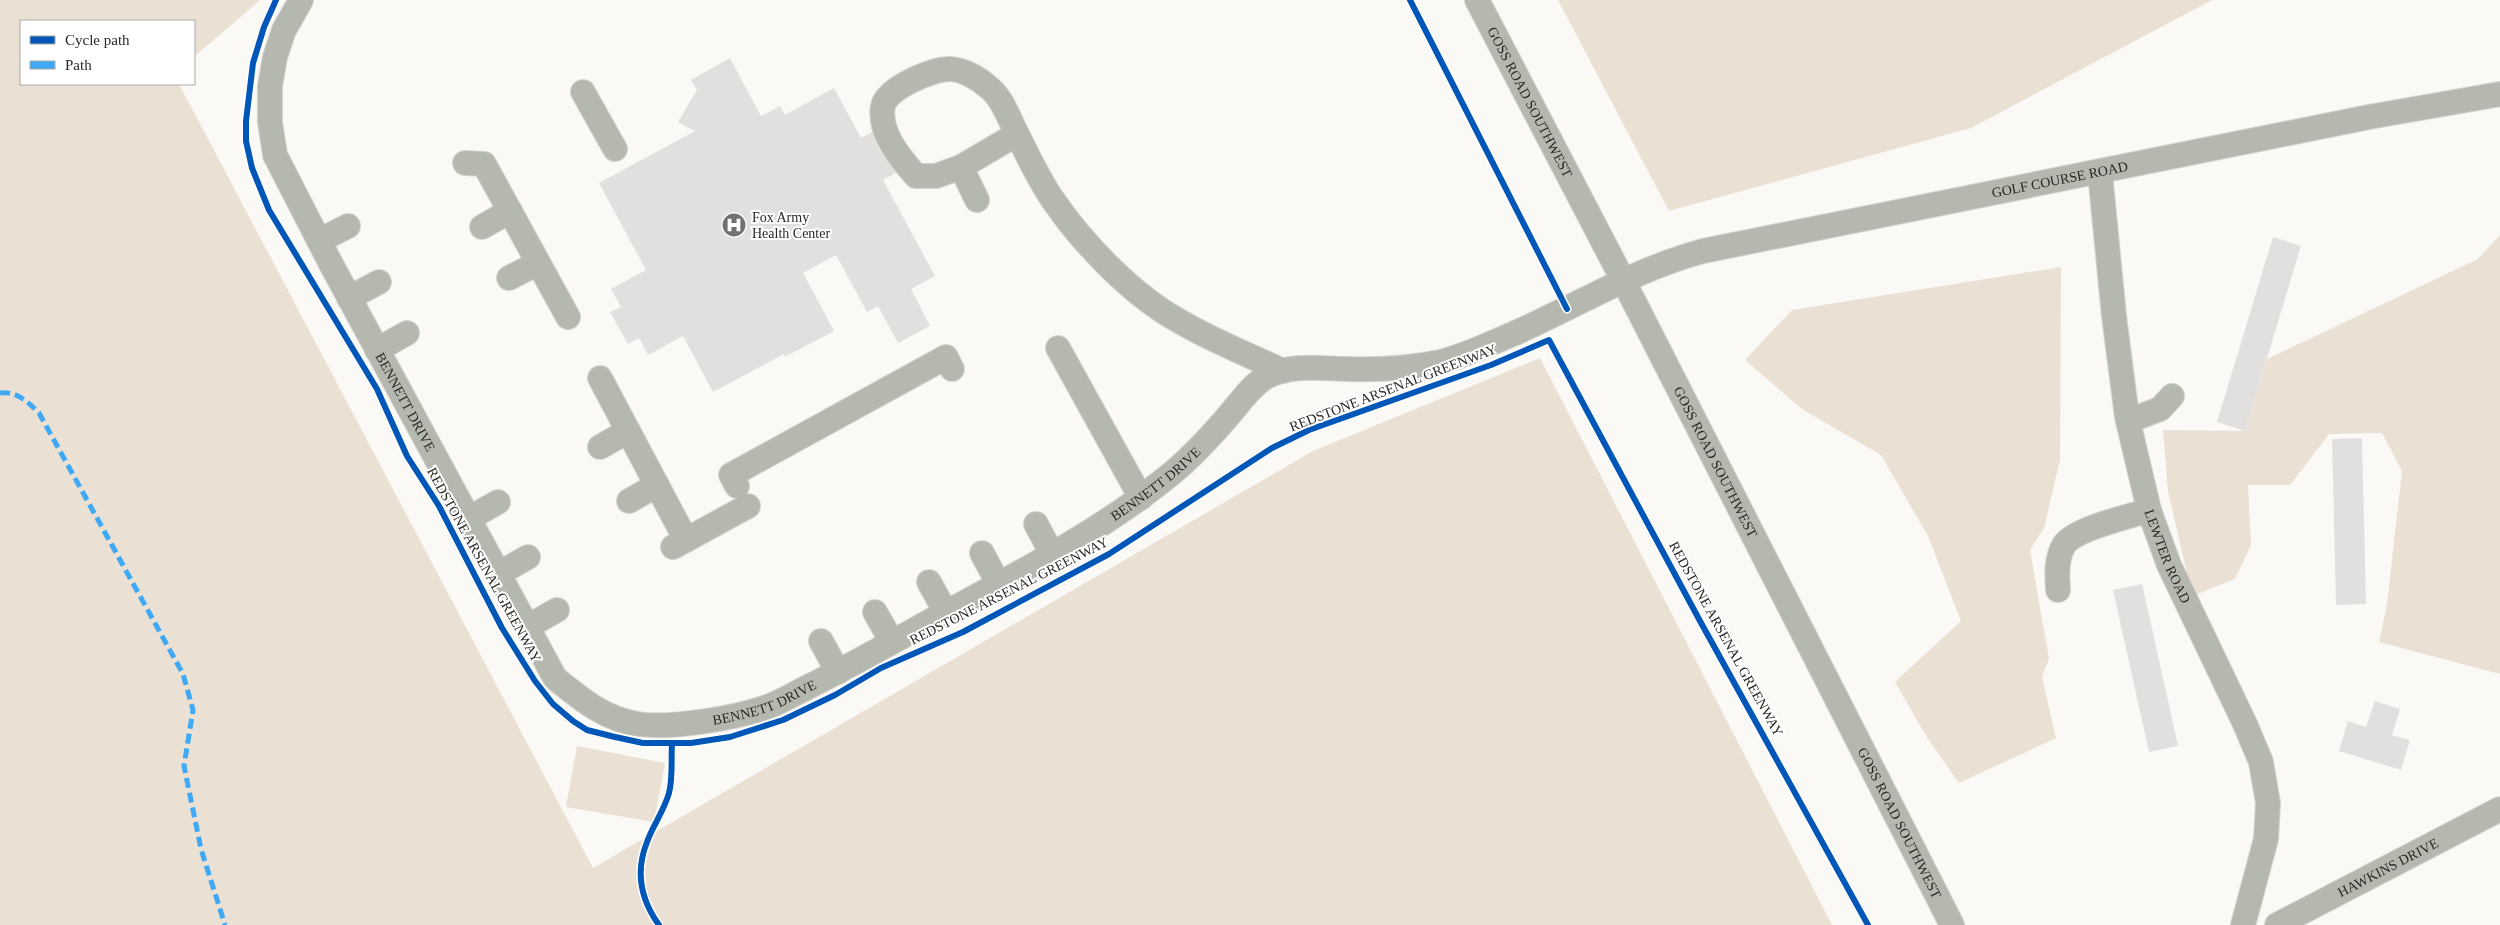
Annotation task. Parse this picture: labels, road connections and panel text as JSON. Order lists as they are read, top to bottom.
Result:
{
  "streets": {
    "street": [
      "GOSS ROAD SOUTHWEST",
      "GOLF COURSE ROAD",
      "BENNETT DRIVE",
      "LEWTER ROAD",
      "HAWKINS DRIVE"
    ],
    "cycle path": ["REDSTONE ARSENAL GREENWAY"]
  },
  "crossings": [
    ["GOSS ROAD SOUTHWEST", "GOLF COURSE ROAD"],
    ["GOSS ROAD SOUTHWEST", "BENNETT DRIVE"],
    ["GOLF COURSE ROAD", "BENNETT DRIVE"],
    ["GOLF COURSE ROAD", "LEWTER ROAD"]
  ],
  "places": {
    "hospital": ["Fox Army Health Center"]
  },
  "legend": ["Cycle path", "Path"]
}
